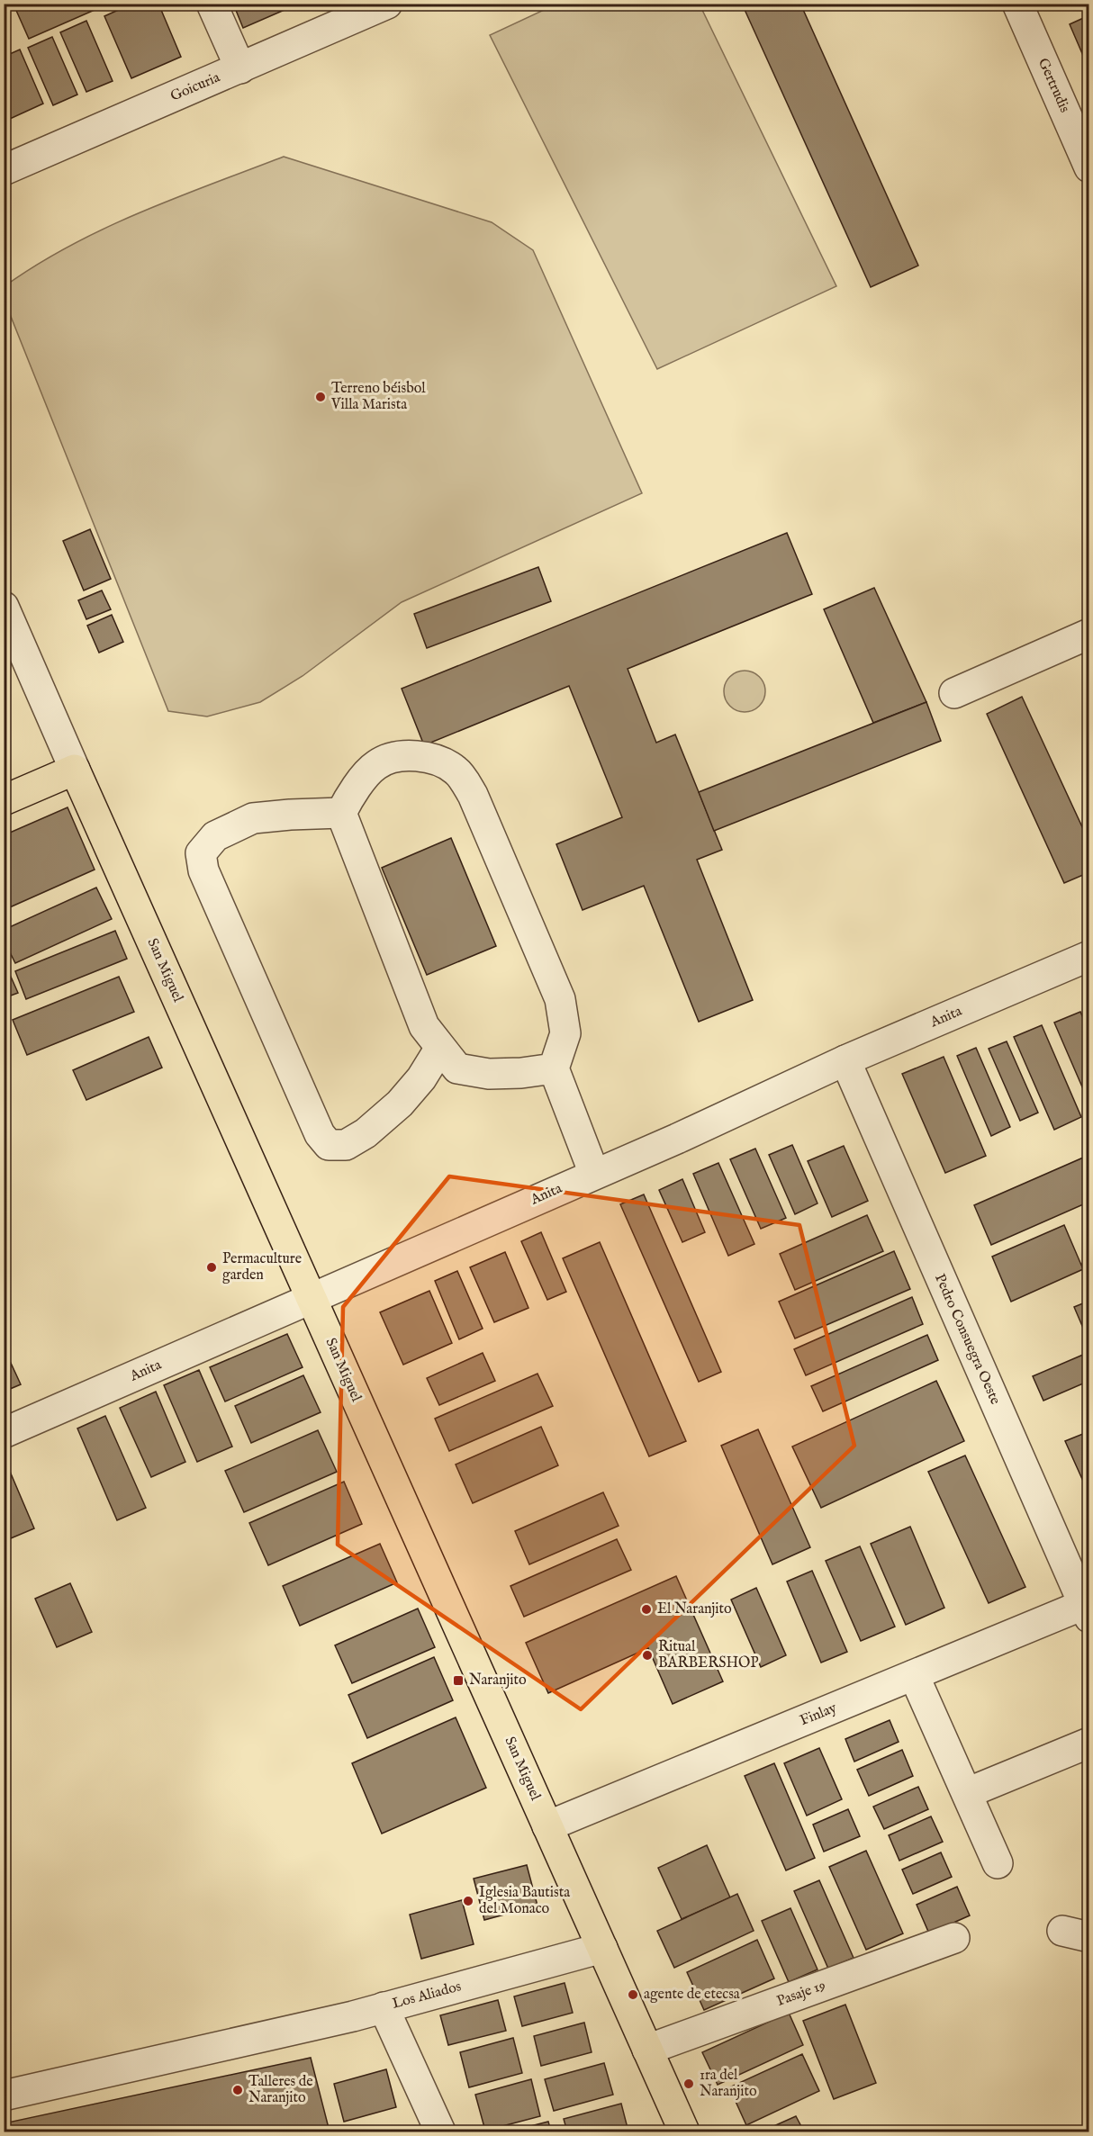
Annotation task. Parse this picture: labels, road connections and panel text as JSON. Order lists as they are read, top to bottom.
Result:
{
  "streets": {
    "main road": ["San Miguel"],
    "street": [
      "Gertrudis",
      "Goicuria",
      "Anita",
      "Pedro Consuegra Oeste",
      "Finlay",
      "Pasaje 19",
      "Los Aliados"
    ]
  },
  "crossings": [
    ["San Miguel", "Anita"],
    ["San Miguel", "Finlay"],
    ["San Miguel", "Pasaje 19"],
    ["San Miguel", "Los Aliados"],
    ["Anita", "Pedro Consuegra Oeste"],
    ["Pedro Consuegra Oeste", "Finlay"]
  ],
  "places": {
    "other": [
      "Terreno béisbol Villa Marista",
      "Permaculture garden",
      "El Naranjito",
      "Ritual BARBERSHOP",
      "Iglesia Bautista del Monaco",
      "agente de etecsa",
      "1ra del Naranjito",
      "Talleres de Naranjito"
    ],
    "transit": ["Naranjito"]
  }
}
